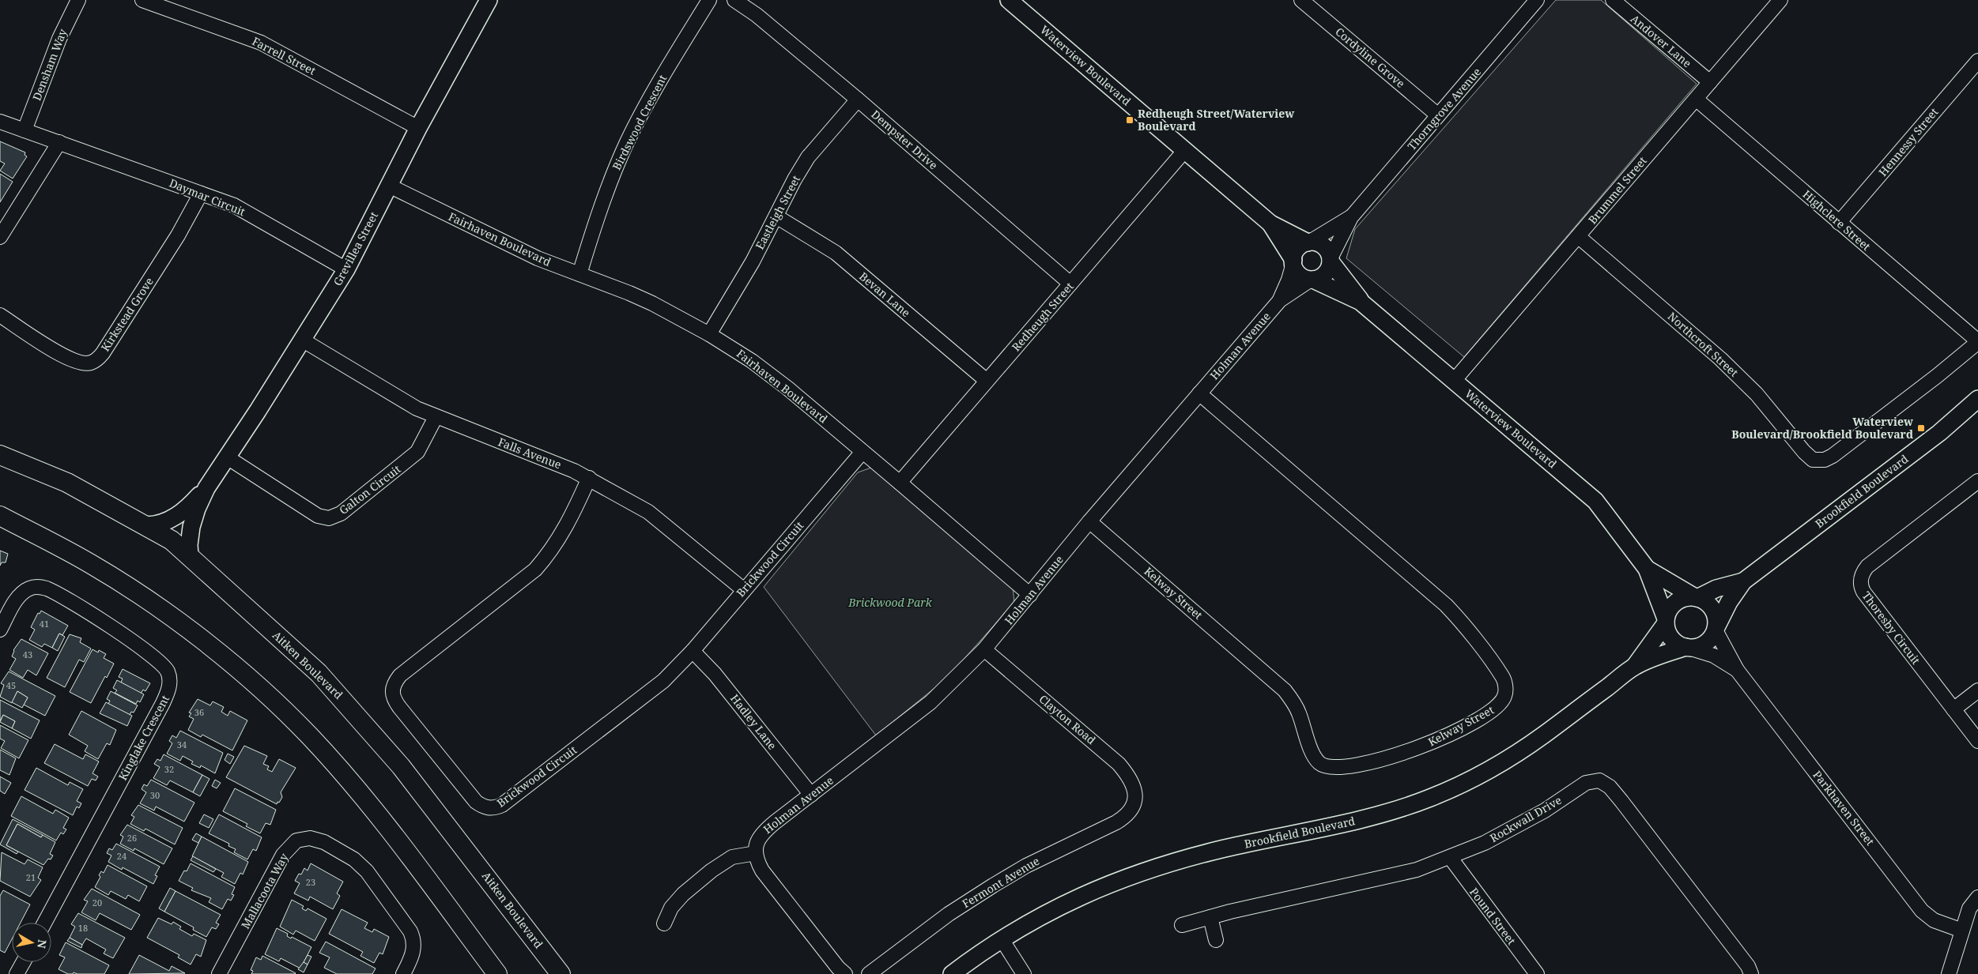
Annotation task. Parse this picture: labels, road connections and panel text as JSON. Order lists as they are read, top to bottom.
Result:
{
  "streets": {
    "main road": ["Aitken Boulevard"],
    "street": [
      "Andover Lane",
      "Farrell Street",
      "Cordyline Grove",
      "Densham Way",
      "Waterview Boulevard",
      "Thorngrove Avenue",
      "Birdswood Crescent",
      "Dempster Drive",
      "Hennessy Street",
      "Brummel Street",
      "Daymar Circuit",
      "Eastleigh Street",
      "Highclere Street",
      "Fairhaven Boulevard",
      "Grevillea Street",
      "Bevan Lane",
      "Kirkstead Grove",
      "Redheugh Street",
      "Northcroft Street",
      "Holman Avenue",
      "Falls Avenue",
      "Galton Circuit",
      "Brookfield Boulevard",
      "Brickwood Circuit",
      "Kelway Street",
      "Thoresby Circuit",
      "Clayton Road",
      "Hadley Lane",
      "Kinglake Crescent",
      "Parkhaven Street",
      "Rockwall Drive",
      "Fermont Avenue",
      "Mallacoota Way",
      "Pound Street"
    ]
  },
  "crossings": [
    ["Andover Lane", "Brummel Street"],
    ["Farrell Street", "Grevillea Street"],
    ["Cordyline Grove", "Thorngrove Avenue"],
    ["Densham Way", "Daymar Circuit"],
    ["Waterview Boulevard", "Thorngrove Avenue"],
    ["Waterview Boulevard", "Brummel Street"],
    ["Waterview Boulevard", "Redheugh Street"],
    ["Waterview Boulevard", "Holman Avenue"],
    ["Waterview Boulevard", "Brookfield Boulevard"],
    ["Waterview Boulevard", "Parkhaven Street"],
    ["Thorngrove Avenue", "Holman Avenue"],
    ["Birdswood Crescent", "Fairhaven Boulevard"],
    ["Dempster Drive", "Eastleigh Street"],
    ["Dempster Drive", "Redheugh Street"],
    ["Hennessy Street", "Highclere Street"],
    ["Brummel Street", "Highclere Street"],
    ["Brummel Street", "Northcroft Street"],
    ["Daymar Circuit", "Grevillea Street"],
    ["Daymar Circuit", "Kirkstead Grove"],
    ["Eastleigh Street", "Fairhaven Boulevard"],
    ["Eastleigh Street", "Bevan Lane"],
    ["Highclere Street", "Northcroft Street"],
    ["Fairhaven Boulevard", "Grevillea Street"],
    ["Fairhaven Boulevard", "Redheugh Street"],
    ["Fairhaven Boulevard", "Holman Avenue"],
    ["Fairhaven Boulevard", "Brickwood Circuit"],
    ["Grevillea Street", "Falls Avenue"],
    ["Grevillea Street", "Galton Circuit"],
    ["Bevan Lane", "Redheugh Street"],
    ["Holman Avenue", "Kelway Street"],
    ["Holman Avenue", "Clayton Road"],
    ["Holman Avenue", "Hadley Lane"],
    ["Falls Avenue", "Galton Circuit"],
    ["Falls Avenue", "Brickwood Circuit"],
    ["Brookfield Boulevard", "Parkhaven Street"],
    ["Brickwood Circuit", "Hadley Lane"],
    ["Clayton Road", "Fermont Avenue"],
    ["Rockwall Drive", "Pound Street"]
  ],
  "parks": ["Brickwood Park"],
  "places": {
    "transit": ["Redheugh Street/Waterview Boulevard", "Waterview Boulevard/Brookfield Boulevard"]
  },
  "house_numbers": [
    "41",
    "43",
    "45",
    "36",
    "34",
    "32",
    "30",
    "26",
    "24",
    "21",
    "23",
    "20",
    "18"
  ],
  "north": "right"
}
